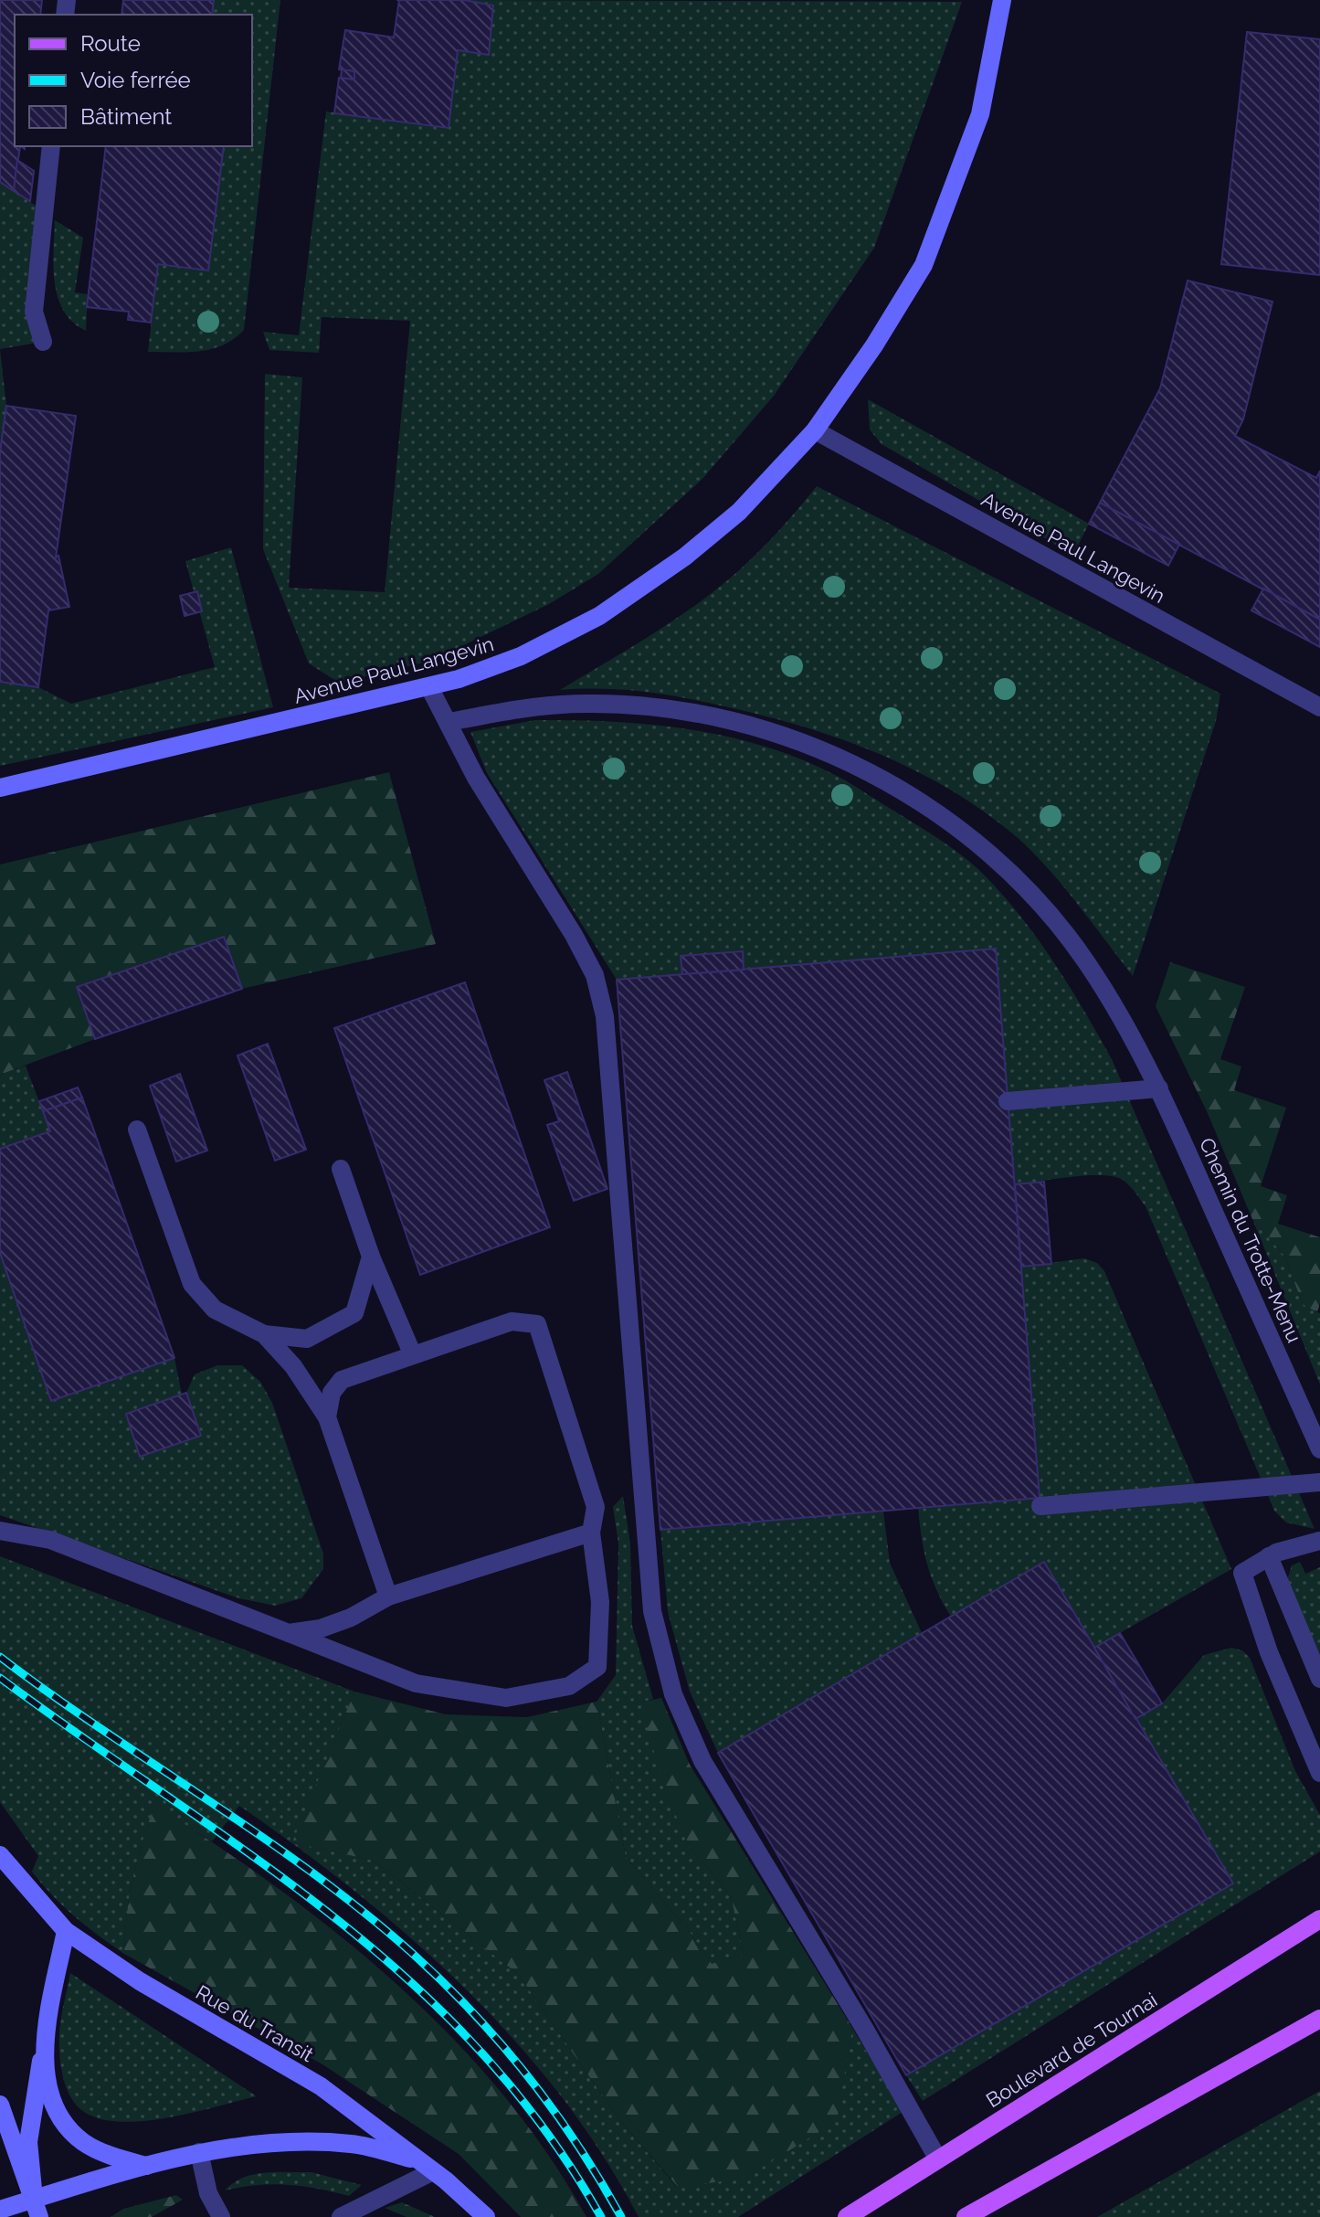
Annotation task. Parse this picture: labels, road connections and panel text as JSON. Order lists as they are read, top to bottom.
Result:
{
  "streets": {
    "main road": ["Boulevard de Tournai"],
    "street": ["Avenue Paul Langevin", "Chemin du Trotte-Menu", "Rue du Transit"]
  },
  "legend": ["Route", "Voie ferrée", "Bâtiment"]
}
